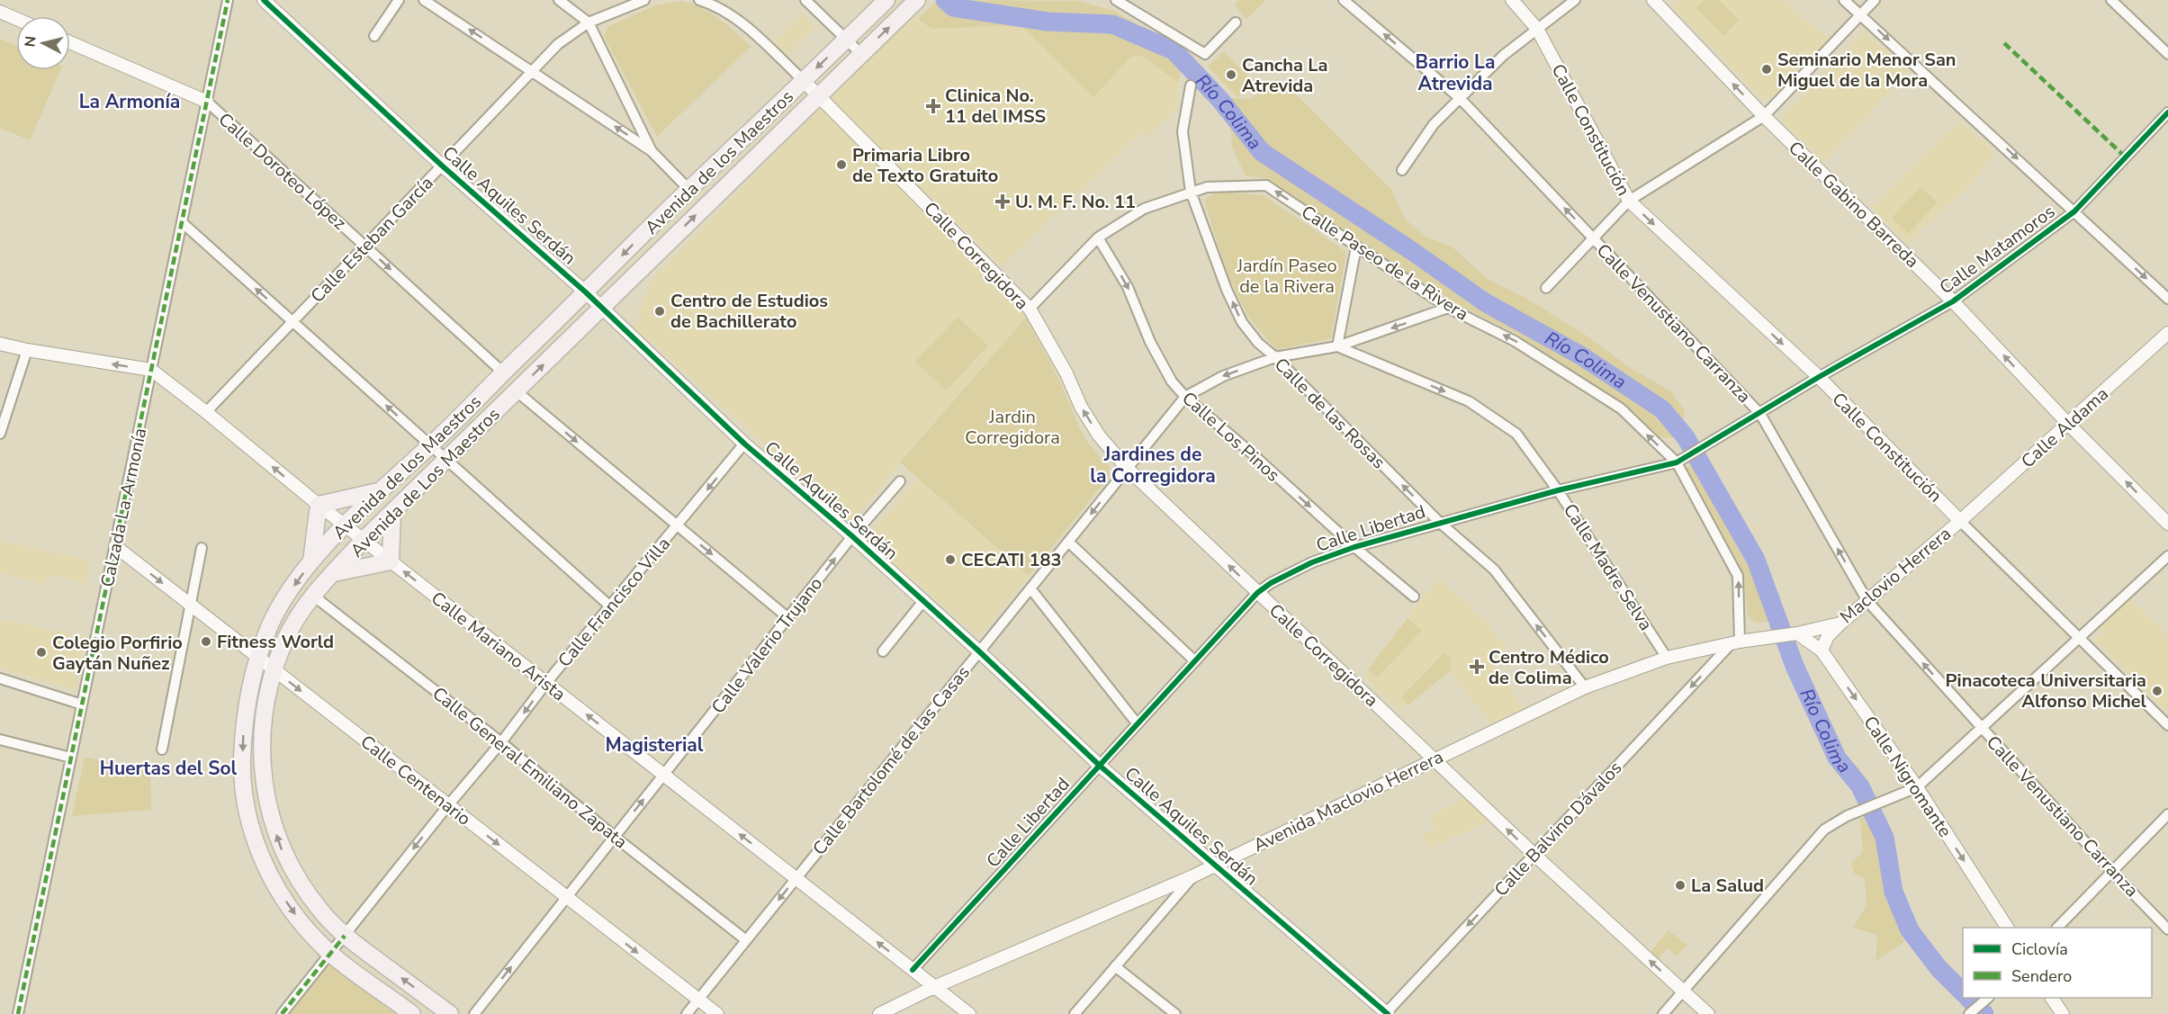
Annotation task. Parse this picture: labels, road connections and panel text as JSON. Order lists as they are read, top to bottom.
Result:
{
  "streets": {
    "main road": ["Avenida de los Maestros", "Avenida de Los Maestros"],
    "street": [
      "Calle Constitución",
      "Calle Doroteo López",
      "Calle Gabino Barreda",
      "Calle Aquiles Serdán",
      "Calle Esteban García",
      "Calle Matamoros",
      "Calle Corregidora",
      "Calle Paseo de la Rivera",
      "Calle Venustiano Carranza",
      "Calle de las Rosas",
      "Calle Aldama",
      "Calle Los Pinos",
      "Calzada La Armonía",
      "Calle Libertad",
      "Calle Madre Selva",
      "Maclovio Herrera",
      "Calle Francisco Villa",
      "Calle Valerio Trujano",
      "Calle Mariano Arista",
      "Calle Bartolomé de las Casas",
      "Calle General Emiliano Zapata",
      "Calle Nigromante",
      "Calle Centenario",
      "Avenida Maclovio Herrera",
      "Calle Balvino Dávalos"
    ]
  },
  "crossings": [
    ["Calle Constitución", "Calle Matamoros"],
    ["Calle Constitución", "Calle Aldama"],
    ["Calle Constitución", "Calle Libertad"],
    ["Calle Constitución", "Maclovio Herrera"],
    ["Avenida de los Maestros", "Calle Doroteo López"],
    ["Avenida de los Maestros", "Calle Aquiles Serdán"],
    ["Avenida de los Maestros", "Calle Corregidora"],
    ["Avenida de los Maestros", "Calle Francisco Villa"],
    ["Avenida de los Maestros", "Calle Mariano Arista"],
    ["Avenida de los Maestros", "Calle Centenario"],
    ["Calle Doroteo López", "Calle Esteban García"],
    ["Calle Doroteo López", "Calzada La Armonía"],
    ["Calle Gabino Barreda", "Calle Matamoros"],
    ["Calle Gabino Barreda", "Calle Aldama"],
    ["Calle Aquiles Serdán", "Calle Esteban García"],
    ["Calle Aquiles Serdán", "Avenida de Los Maestros"],
    ["Calle Aquiles Serdán", "Calle Libertad"],
    ["Calle Aquiles Serdán", "Calle Francisco Villa"],
    ["Calle Aquiles Serdán", "Calle Valerio Trujano"],
    ["Calle Aquiles Serdán", "Calle Bartolomé de las Casas"],
    ["Calle Aquiles Serdán", "Avenida Maclovio Herrera"],
    ["Calle Aquiles Serdán", "Calle Balvino Dávalos"],
    ["Calle Esteban García", "Calle Mariano Arista"],
    ["Calle Matamoros", "Calle Libertad"],
    ["Calle Corregidora", "Calle Paseo de la Rivera"],
    ["Calle Corregidora", "Avenida de Los Maestros"],
    ["Calle Corregidora", "Calle Libertad"],
    ["Calle Corregidora", "Calle Bartolomé de las Casas"],
    ["Calle Corregidora", "Avenida Maclovio Herrera"],
    ["Calle Corregidora", "Calle Balvino Dávalos"],
    ["Calle Paseo de la Rivera", "Calle de las Rosas"],
    ["Calle Paseo de la Rivera", "Calle Los Pinos"],
    ["Calle Paseo de la Rivera", "Calle Libertad"],
    ["Calle Paseo de la Rivera", "Calle Bartolomé de las Casas"],
    ["Calle Paseo de la Rivera", "Avenida Maclovio Herrera"],
    ["Calle Paseo de la Rivera", "Calle Balvino Dávalos"],
    ["Calle Venustiano Carranza", "Calle Libertad"],
    ["Calle Venustiano Carranza", "Maclovio Herrera"],
    ["Calle de las Rosas", "Calle Libertad"],
    ["Calle de las Rosas", "Calle Bartolomé de las Casas"],
    ["Calle de las Rosas", "Avenida Maclovio Herrera"],
    ["Calle Aldama", "Maclovio Herrera"],
    ["Calle Los Pinos", "Calle Libertad"],
    ["Calle Los Pinos", "Calle Bartolomé de las Casas"],
    ["Avenida de Los Maestros", "Calle Francisco Villa"],
    ["Avenida de Los Maestros", "Calle Mariano Arista"],
    ["Avenida de Los Maestros", "Calle General Emiliano Zapata"],
    ["Avenida de Los Maestros", "Calle Centenario"],
    ["Calzada La Armonía", "Calle Mariano Arista"],
    ["Calzada La Armonía", "Calle Centenario"],
    ["Calle Libertad", "Calle Madre Selva"],
    ["Calle Libertad", "Calle Mariano Arista"],
    ["Calle Madre Selva", "Calle Bartolomé de las Casas"],
    ["Calle Madre Selva", "Avenida Maclovio Herrera"],
    ["Maclovio Herrera", "Calle Nigromante"],
    ["Maclovio Herrera", "Avenida Maclovio Herrera"],
    ["Calle Francisco Villa", "Calle Mariano Arista"],
    ["Calle Francisco Villa", "Calle General Emiliano Zapata"],
    ["Calle Francisco Villa", "Calle Centenario"],
    ["Calle Valerio Trujano", "Calle Mariano Arista"],
    ["Calle Valerio Trujano", "Calle General Emiliano Zapata"],
    ["Calle Valerio Trujano", "Calle Centenario"],
    ["Calle Mariano Arista", "Calle Bartolomé de las Casas"],
    ["Calle Mariano Arista", "Avenida Maclovio Herrera"],
    ["Calle Bartolomé de las Casas", "Calle General Emiliano Zapata"],
    ["Calle Bartolomé de las Casas", "Calle Centenario"],
    ["Calle Nigromante", "Avenida Maclovio Herrera"],
    ["Avenida Maclovio Herrera", "Calle Balvino Dávalos"]
  ],
  "one_way": [
    "Avenida de los Maestros",
    "Calle Doroteo López",
    "Calle Gabino Barreda",
    "Calle Corregidora",
    "Calle Paseo de la Rivera",
    "Calle Venustiano Carranza",
    "Calle de las Rosas",
    "Calle Los Pinos",
    "Calle Madre Selva",
    "Calle Francisco Villa",
    "Calle Valerio Trujano",
    "Calle Mariano Arista",
    "Calle Bartolomé de las Casas",
    "Calle Nigromante",
    "Calle Centenario",
    "Calle Balvino Dávalos"
  ],
  "districts": [
    "Barrio La Atrevida",
    "La Armonía",
    "Jardines de la Corregidora",
    "Magisterial",
    "Huertas del Sol"
  ],
  "water": ["Río Colima"],
  "parks": ["Jardín Paseo de la Rivera", "Jardin Corregidora"],
  "places": {
    "other": [
      "Seminario Menor San Miguel de la Mora",
      "Cancha La Atrevida",
      "Primaria Libro de Texto Gratuito",
      "Centro de Estudios de Bachillerato",
      "CECATI 183",
      "Fitness World",
      "Colegio Porfirio Gaytán Nuñez",
      "Pinacoteca Universitaria Alfonso Michel",
      "La Salud"
    ],
    "health": ["Clinica No. 11 del IMSS", "U. M. F. No. 11", "Centro Médico de Colima"]
  },
  "legend": ["Ciclovía", "Sendero"],
  "north": "left"
}
